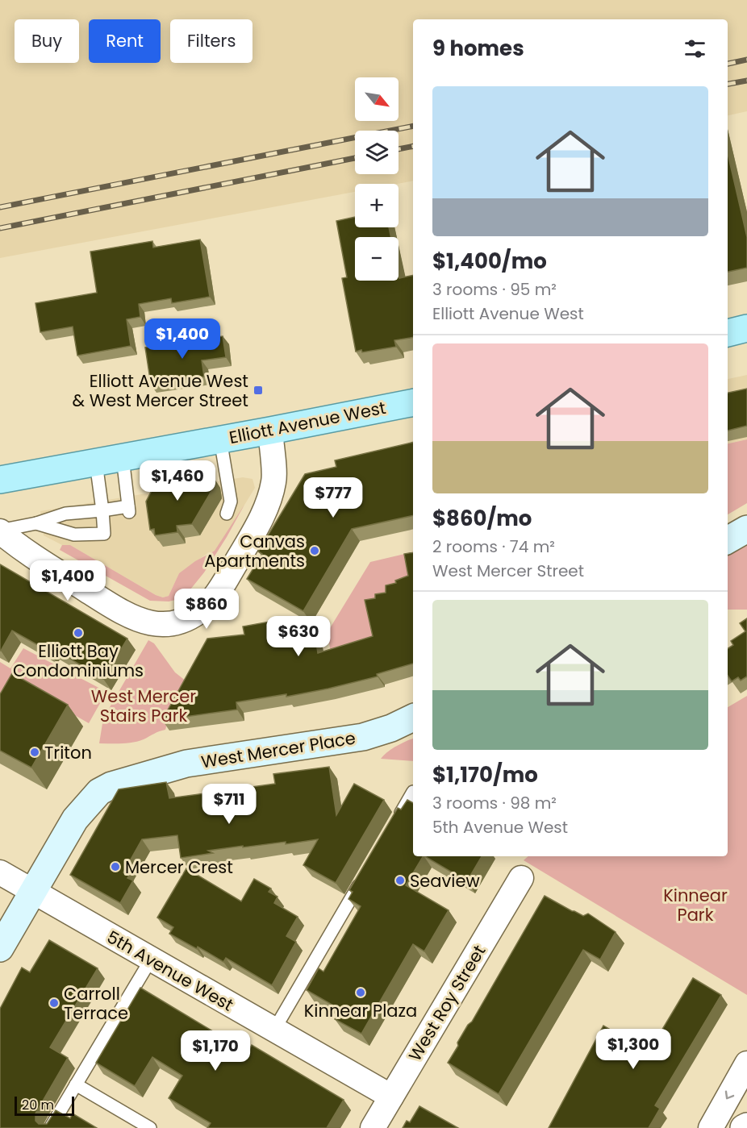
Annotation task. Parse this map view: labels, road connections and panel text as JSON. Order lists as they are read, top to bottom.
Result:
{
  "streets": {
    "main road": ["Elliott Avenue West", "West Mercer Place"],
    "street": ["5th Avenue West", "West Roy Street"]
  },
  "crossings": [
    ["West Mercer Place", "5th Avenue West"],
    ["5th Avenue West", "West Roy Street"]
  ],
  "parks": ["West Mercer Stairs Park", "Kinnear Park"],
  "places": {
    "transit": ["Elliott Avenue West & West Mercer Street"],
    "other": [
      "Canvas Apartments",
      "Elliott Bay Condominiums",
      "Triton",
      "Mercer Crest",
      "Seaview",
      "Kinnear Plaza",
      "Carroll Terrace"
    ]
  },
  "scale_bar": "20 m",
  "north": "bottom right",
  "page": {
    "chip": ["Buy", "Rent", "Filters"],
    "heading": "9 homes",
    "map_buttons": ["+", "−"],
    "list": [
      {
        "name": "$1,400/mo",
        "note": "3 rooms · 95 m² · Elliott Avenue West"
      },
      {
        "name": "$860/mo",
        "note": "2 rooms · 74 m² · West Mercer Street"
      },
      {
        "name": "$1,170/mo",
        "note": "3 rooms · 98 m² · 5th Avenue West"
      }
    ],
    "price": [
      "$1,400",
      "$1,460",
      "$777",
      "$1,400",
      "$860",
      "$630",
      "$711",
      "$1,300",
      "$1,170"
    ],
    "scale": "20 m"
  }
}
